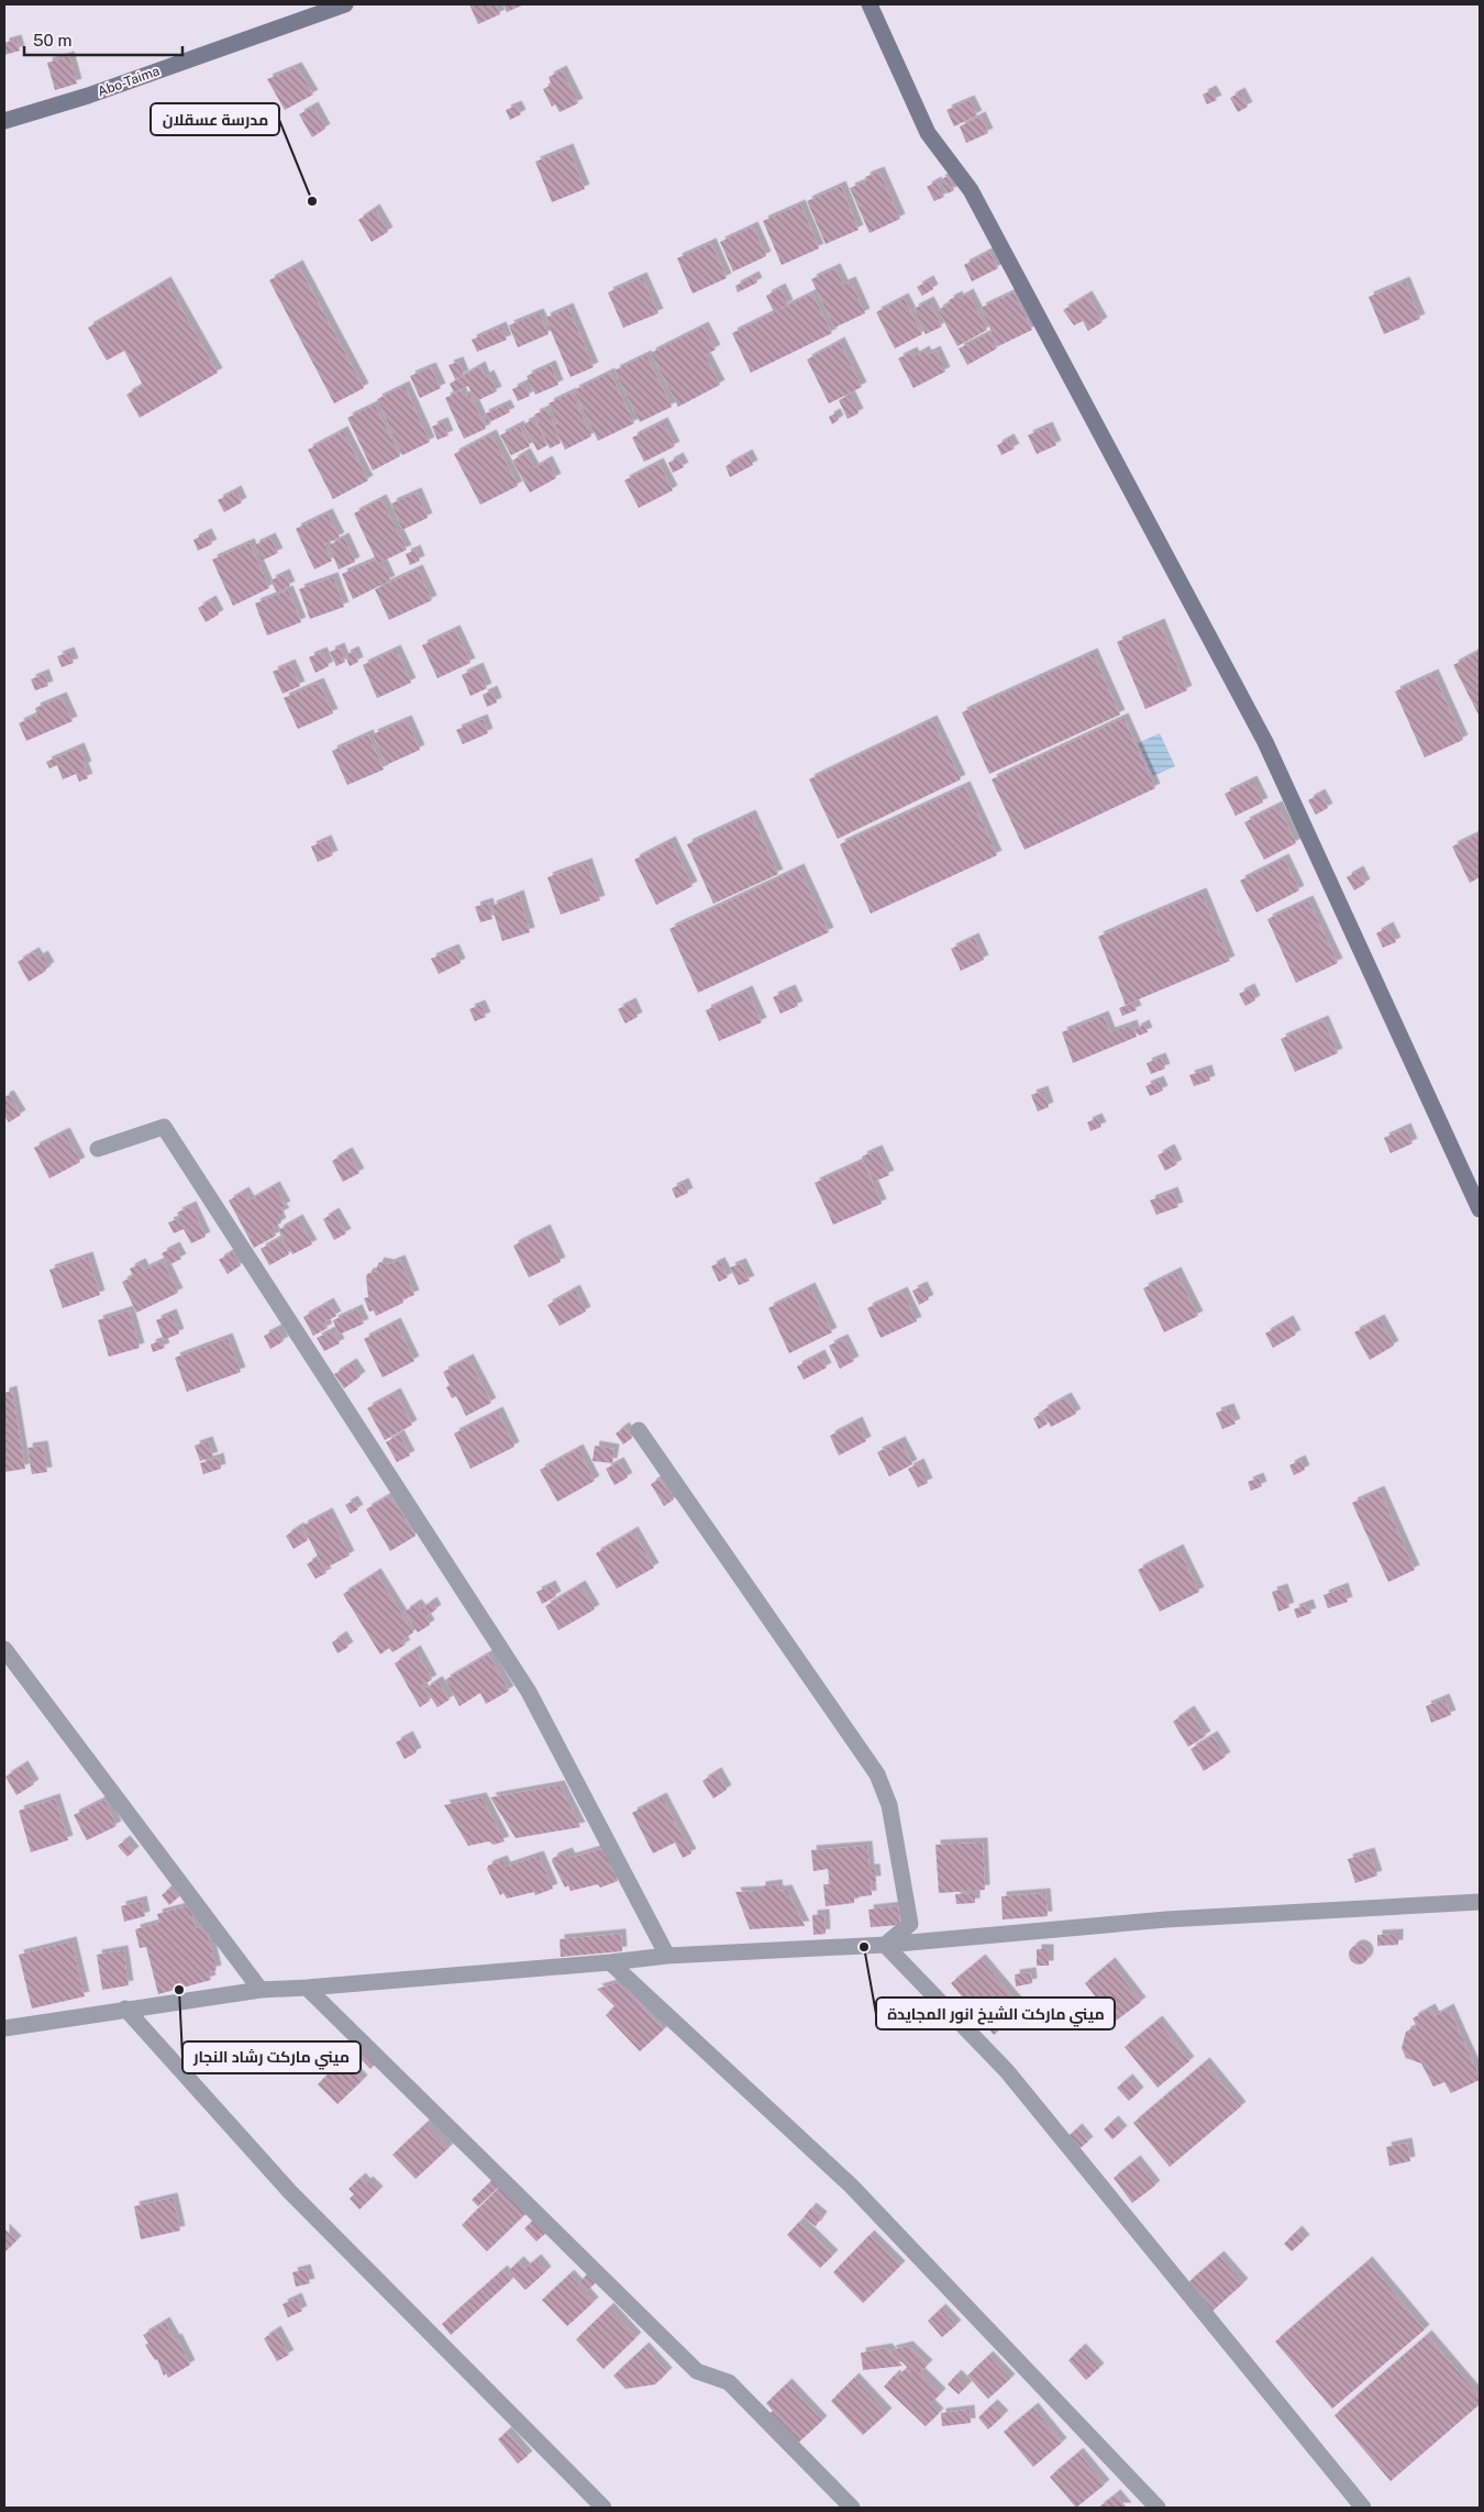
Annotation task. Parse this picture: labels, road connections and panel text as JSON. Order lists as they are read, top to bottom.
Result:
{
  "streets": {
    "street": ["Abo-Taima"]
  },
  "places": ["مدرسة عسقلان", "ميني ماركت الشيخ انور المجايدة", "ميني ماركت رشاد النجار"],
  "scale_bar": "50 m"
}
